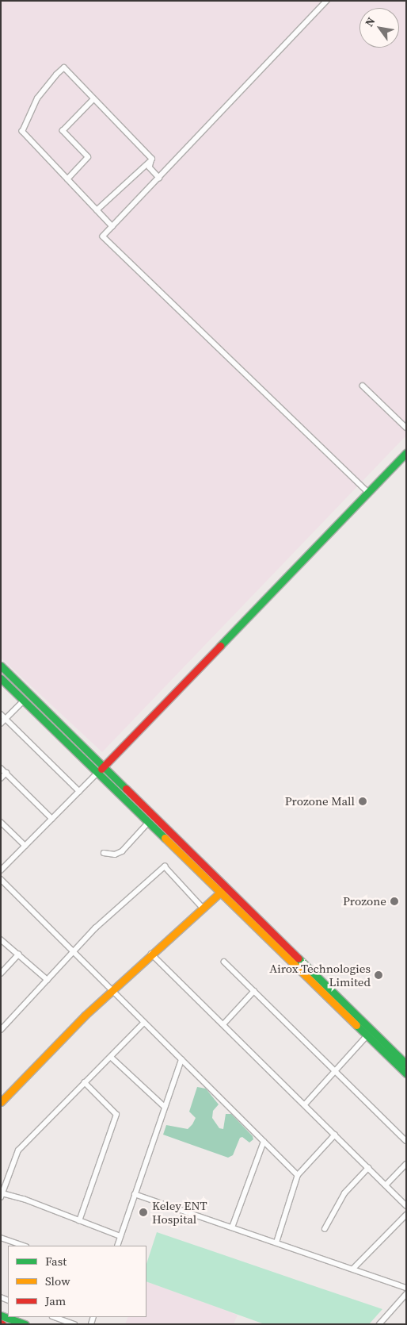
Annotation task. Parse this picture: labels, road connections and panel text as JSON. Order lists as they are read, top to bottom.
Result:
{
  "places": [
    "Prozone Mall",
    "Prozone",
    "Airox Technologies Limited",
    "Keley ENT Hospital"
  ],
  "legend": ["Fast", "Slow", "Jam"],
  "north": "top left"
}
